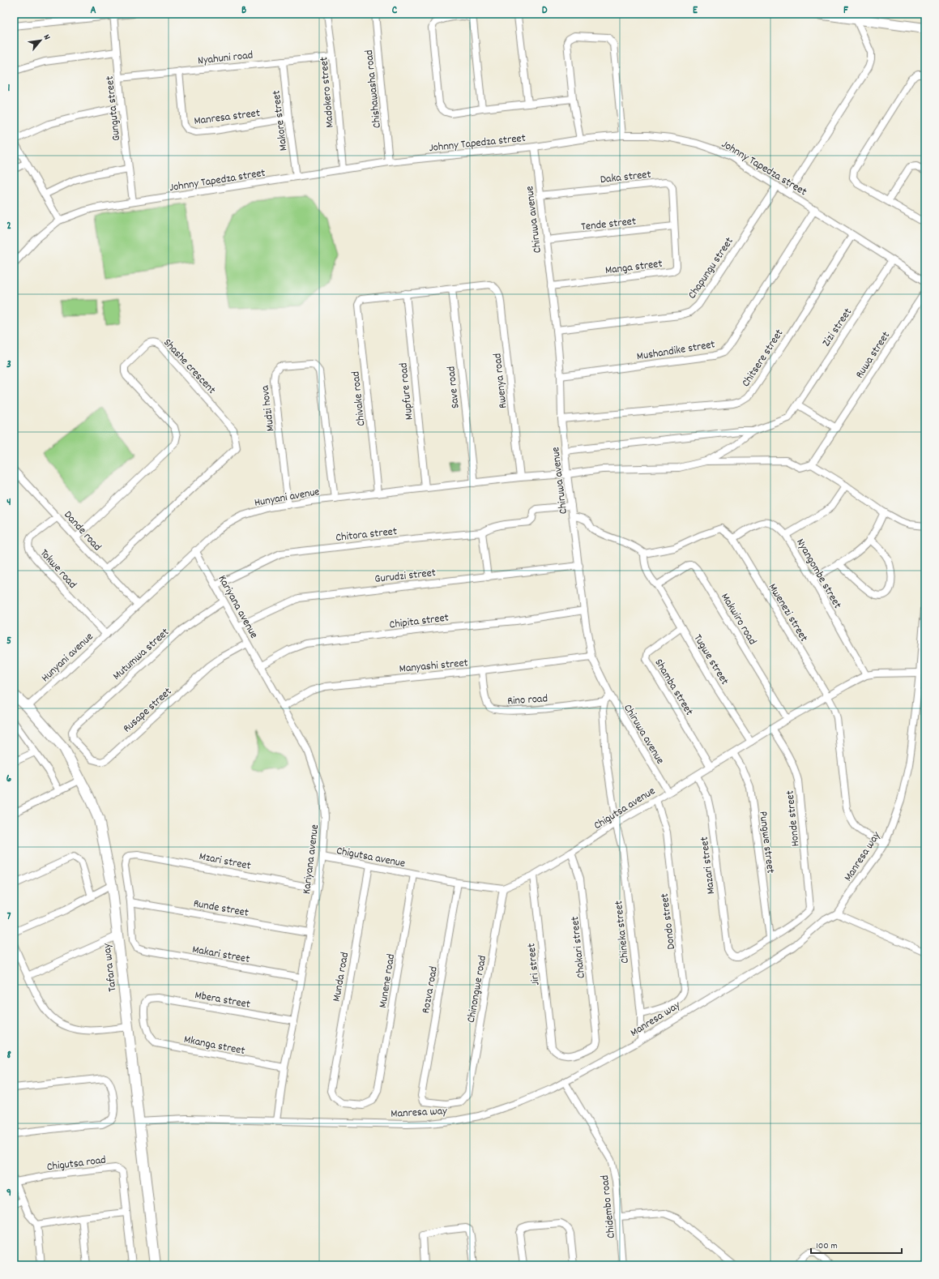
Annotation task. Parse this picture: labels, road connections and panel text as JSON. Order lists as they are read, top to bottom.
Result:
{
  "streets": {
    "street": [
      "Nyahuni road",
      "Chishawasha road",
      "Madokero street",
      "Gunguta street",
      "Manresa street",
      "Makore street",
      "Johnny Tapedza street",
      "Daka street",
      "Chiruwa avenue",
      "Tende street",
      "Manga street",
      "Chapungu street",
      "Zizi street",
      "Mushandike street",
      "Ruwa street",
      "Chitsere street",
      "Shashe crescent",
      "Rwenya road",
      "Save road",
      "Mupfure road",
      "Chivake road",
      "Mudzi hova",
      "Hunyani avenue",
      "Dande road",
      "Chitora street",
      "Tokwe road",
      "Nyangombe street",
      "Gurudzi street",
      "Kariyana avenue",
      "Mwenezi street",
      "Makwiro road",
      "Chipita street",
      "Mutumwa street",
      "Tugwe street",
      "Manyashi street",
      "Shamba street",
      "Rino road",
      "Rusape street",
      "Chigutsa avenue",
      "Honde street",
      "Pungwe street",
      "Manresa way",
      "Mzari street",
      "Mazari street",
      "Runde street",
      "Dondo street",
      "Chineka street",
      "Chakari street",
      "Makari street",
      "Jiri street",
      "Tafara way",
      "Munda road",
      "Munene road",
      "Chinongwe road",
      "Rozva road",
      "Mbera street",
      "Mkanga street",
      "Chigutsa road",
      "Chidembo road"
    ]
  },
  "crossings": [
    ["Nyahuni road", "Madokero street"],
    ["Nyahuni road", "Gunguta street"],
    ["Nyahuni road", "Manresa street"],
    ["Nyahuni road", "Makore street"],
    ["Chishawasha road", "Johnny Tapedza street"],
    ["Madokero street", "Johnny Tapedza street"],
    ["Gunguta street", "Johnny Tapedza street"],
    ["Manresa street", "Makore street"],
    ["Makore street", "Johnny Tapedza street"],
    ["Johnny Tapedza street", "Chiruwa avenue"],
    ["Johnny Tapedza street", "Chapungu street"],
    ["Johnny Tapedza street", "Zizi street"],
    ["Johnny Tapedza street", "Mushandike street"],
    ["Johnny Tapedza street", "Chitsere street"],
    ["Daka street", "Chiruwa avenue"],
    ["Daka street", "Tende street"],
    ["Daka street", "Manga street"],
    ["Chiruwa avenue", "Tende street"],
    ["Chiruwa avenue", "Manga street"],
    ["Chiruwa avenue", "Chapungu street"],
    ["Chiruwa avenue", "Mushandike street"],
    ["Chiruwa avenue", "Chitsere street"],
    ["Chiruwa avenue", "Hunyani avenue"],
    ["Chiruwa avenue", "Chitora street"],
    ["Chiruwa avenue", "Gurudzi street"],
    ["Chiruwa avenue", "Chipita street"],
    ["Chiruwa avenue", "Manyashi street"],
    ["Chiruwa avenue", "Chigutsa avenue"],
    ["Tende street", "Manga street"],
    ["Shashe crescent", "Dande road"],
    ["Rwenya road", "Save road"],
    ["Rwenya road", "Hunyani avenue"],
    ["Save road", "Hunyani avenue"],
    ["Mupfure road", "Chivake road"],
    ["Mupfure road", "Hunyani avenue"],
    ["Chivake road", "Hunyani avenue"],
    ["Mudzi hova", "Hunyani avenue"],
    ["Hunyani avenue", "Dande road"],
    ["Hunyani avenue", "Tokwe road"],
    ["Hunyani avenue", "Kariyana avenue"],
    ["Hunyani avenue", "Tafara way"],
    ["Dande road", "Tokwe road"],
    ["Chitora street", "Kariyana avenue"],
    ["Nyangombe street", "Mwenezi street"],
    ["Nyangombe street", "Chigutsa avenue"],
    ["Gurudzi street", "Kariyana avenue"],
    ["Kariyana avenue", "Chipita street"],
    ["Kariyana avenue", "Mutumwa street"],
    ["Kariyana avenue", "Manyashi street"],
    ["Kariyana avenue", "Rusape street"],
    ["Kariyana avenue", "Chigutsa avenue"],
    ["Kariyana avenue", "Manresa way"],
    ["Kariyana avenue", "Mzari street"],
    ["Kariyana avenue", "Runde street"],
    ["Kariyana avenue", "Makari street"],
    ["Kariyana avenue", "Mbera street"],
    ["Kariyana avenue", "Mkanga street"],
    ["Mwenezi street", "Chigutsa avenue"],
    ["Mwenezi street", "Manresa way"],
    ["Makwiro road", "Tugwe street"],
    ["Makwiro road", "Chigutsa avenue"],
    ["Mutumwa street", "Rusape street"],
    ["Tugwe street", "Shamba street"],
    ["Tugwe street", "Chigutsa avenue"],
    ["Manyashi street", "Rino road"],
    ["Shamba street", "Chigutsa avenue"],
    ["Rino road", "Chineka street"],
    ["Chigutsa avenue", "Honde street"],
    ["Chigutsa avenue", "Pungwe street"],
    ["Chigutsa avenue", "Manresa way"],
    ["Chigutsa avenue", "Mazari street"],
    ["Chigutsa avenue", "Dondo street"],
    ["Chigutsa avenue", "Chineka street"],
    ["Chigutsa avenue", "Chakari street"],
    ["Chigutsa avenue", "Jiri street"],
    ["Chigutsa avenue", "Munda road"],
    ["Chigutsa avenue", "Munene road"],
    ["Chigutsa avenue", "Chinongwe road"],
    ["Chigutsa avenue", "Rozva road"],
    ["Honde street", "Pungwe street"],
    ["Honde street", "Mazari street"],
    ["Pungwe street", "Mazari street"],
    ["Manresa way", "Chineka street"],
    ["Manresa way", "Tafara way"],
    ["Manresa way", "Chidembo road"],
    ["Mzari street", "Runde street"],
    ["Mzari street", "Makari street"],
    ["Runde street", "Makari street"],
    ["Dondo street", "Chineka street"],
    ["Chakari street", "Jiri street"],
    ["Munda road", "Munene road"],
    ["Chinongwe road", "Rozva road"],
    ["Mbera street", "Mkanga street"]
  ],
  "scale_bar": "100 m",
  "north": "top right",
  "grid": {
    "columns": [
      "A",
      "B",
      "C",
      "D",
      "E",
      "F"
    ],
    "rows": [
      "1",
      "2",
      "3",
      "4",
      "5",
      "6",
      "7",
      "8",
      "9"
    ]
  }
}
